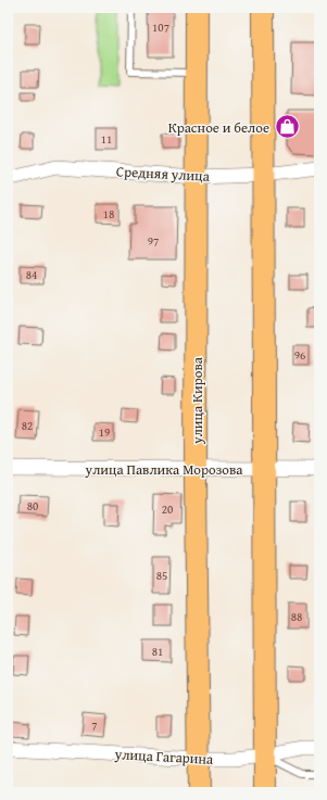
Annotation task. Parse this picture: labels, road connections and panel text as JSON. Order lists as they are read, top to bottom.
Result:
{
  "streets": {
    "main road": ["улица Кирова"],
    "street": ["Средняя улица", "улица Павлика Морозова", "улица Гагарина"]
  },
  "crossings": [
    ["Средняя улица", "улица Кирова"],
    ["улица Кирова", "улица Павлика Морозова"],
    ["улица Кирова", "улица Гагарина"]
  ],
  "places": {
    "shop": ["Красное и белое"]
  },
  "house_numbers": [
    "107",
    "11",
    "18",
    "97",
    "84",
    "96",
    "82",
    "19",
    "80",
    "20",
    "85",
    "88",
    "81",
    "7"
  ]
}
